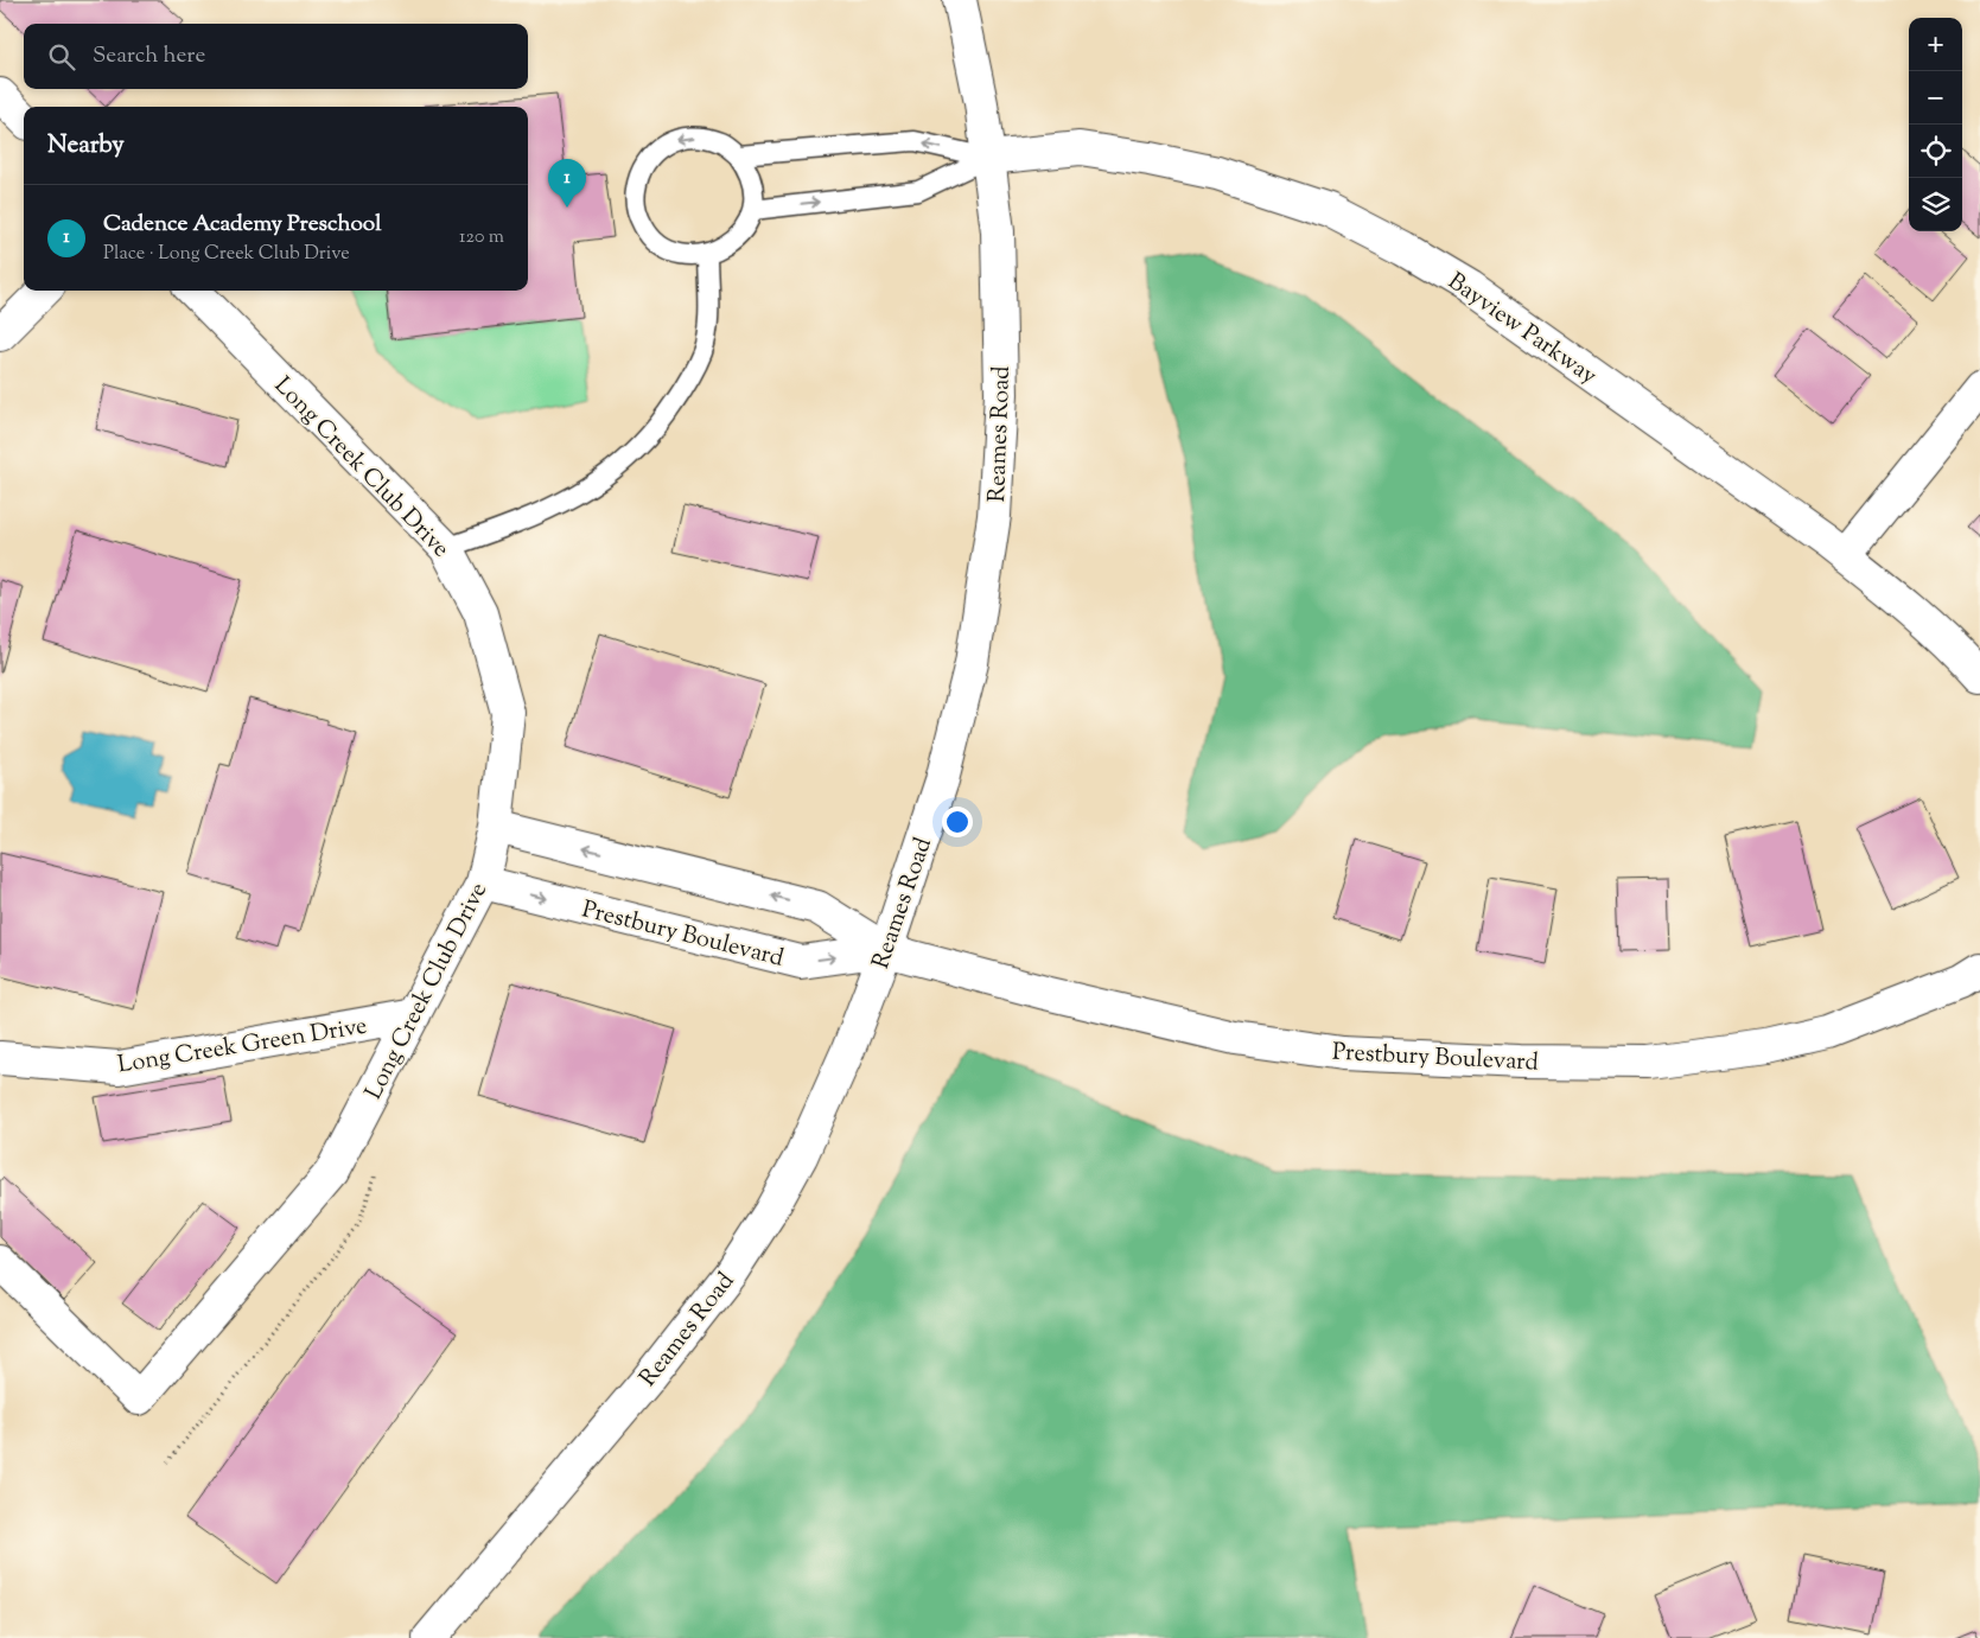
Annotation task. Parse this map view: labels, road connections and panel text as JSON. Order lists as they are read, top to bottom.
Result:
{
  "streets": {
    "street": [
      "Bayview Parkway",
      "Reames Road",
      "Long Creek Club Drive",
      "Prestbury Boulevard",
      "Long Creek Green Drive"
    ]
  },
  "crossings": [
    ["Bayview Parkway", "Reames Road"],
    ["Reames Road", "Prestbury Boulevard"],
    ["Long Creek Club Drive", "Prestbury Boulevard"],
    ["Long Creek Club Drive", "Long Creek Green Drive"]
  ],
  "page": {
    "map_buttons": ["+", "−"],
    "search": "Search here",
    "heading": "Nearby",
    "pins": "1",
    "list": [
      {
        "mark": "1",
        "name": "Cadence Academy Preschool",
        "note": "Place · Long Creek Club Drive",
        "value": "120 m"
      }
    ]
  }
}
